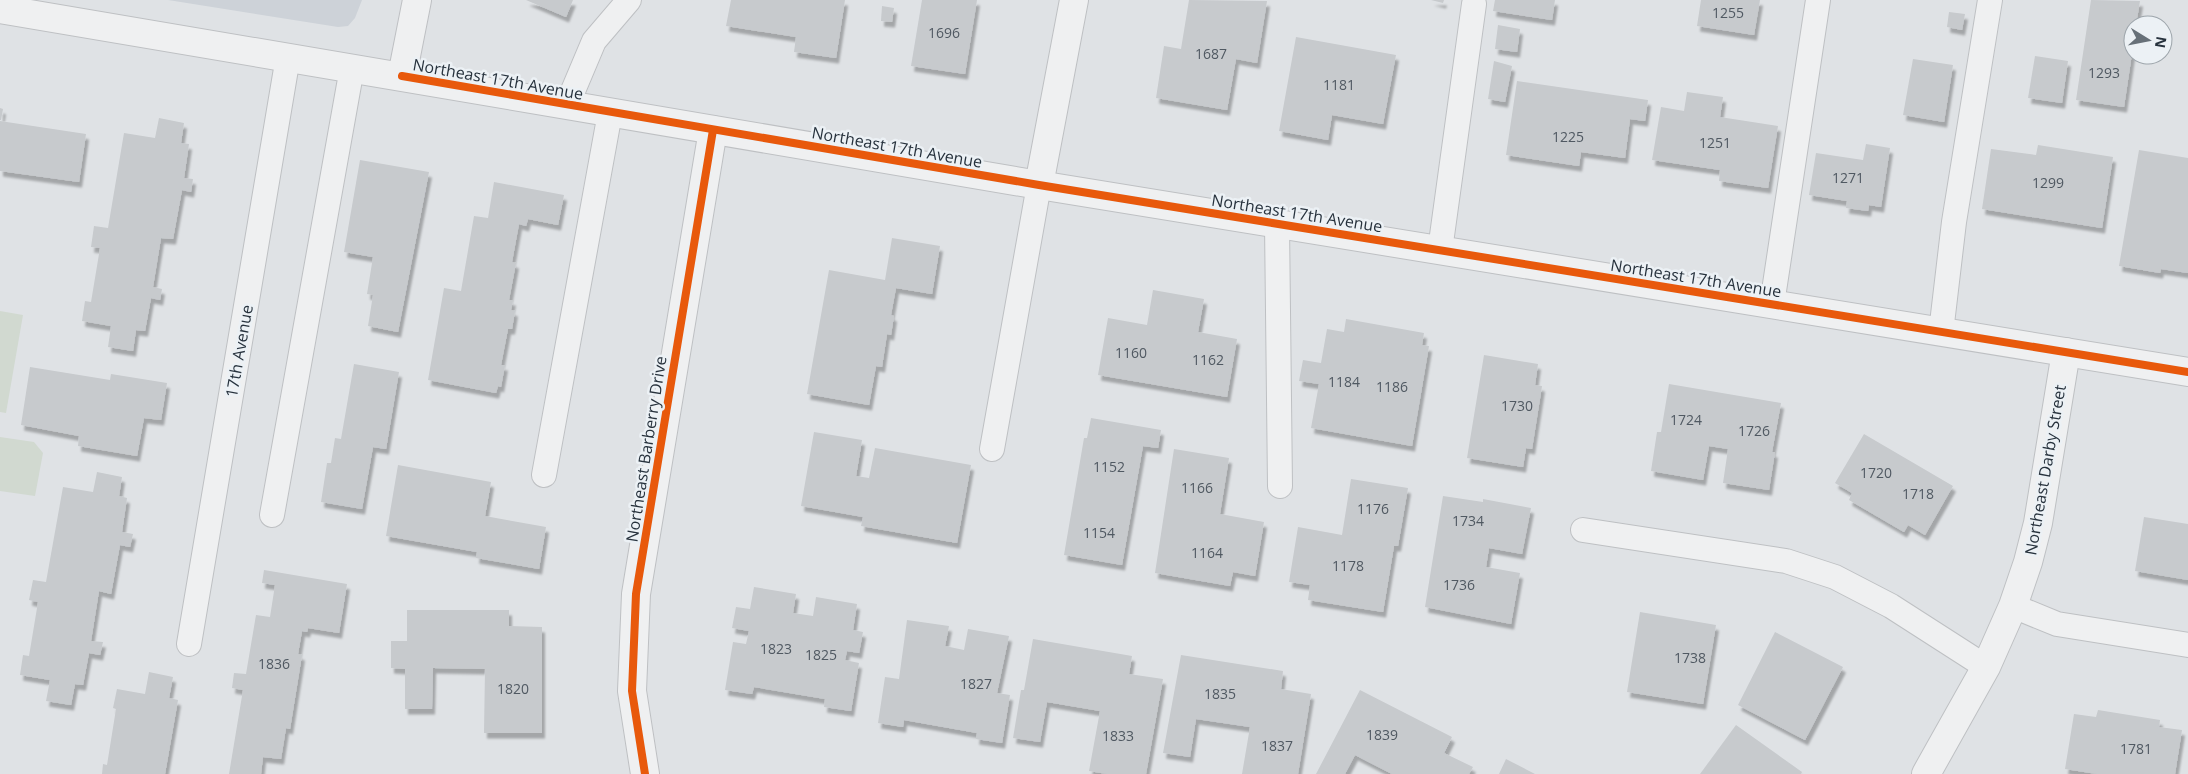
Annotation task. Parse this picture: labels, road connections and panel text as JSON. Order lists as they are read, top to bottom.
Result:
{
  "streets": {
    "street": ["Northeast 17th Avenue", "Northeast Barberry Drive", "Northeast Darby Street"],
    "lane": ["17th Avenue"]
  },
  "crossings": [
    ["Northeast 17th Avenue", "17th Avenue"],
    ["Northeast 17th Avenue", "Northeast Barberry Drive"],
    ["Northeast 17th Avenue", "Northeast Darby Street"]
  ],
  "house_numbers": [
    "1255",
    "1696",
    "1687",
    "1293",
    "1181",
    "1225",
    "1251",
    "1271",
    "1299",
    "1160",
    "1162",
    "1184",
    "1186",
    "1730",
    "1724",
    "1726",
    "1152",
    "1720",
    "1166",
    "1718",
    "1176",
    "1734",
    "1154",
    "1164",
    "1178",
    "1736",
    "1823",
    "1825",
    "1738",
    "1836",
    "1827",
    "1820",
    "1835",
    "1839",
    "1833",
    "1837",
    "1781"
  ],
  "north": "right"
}
